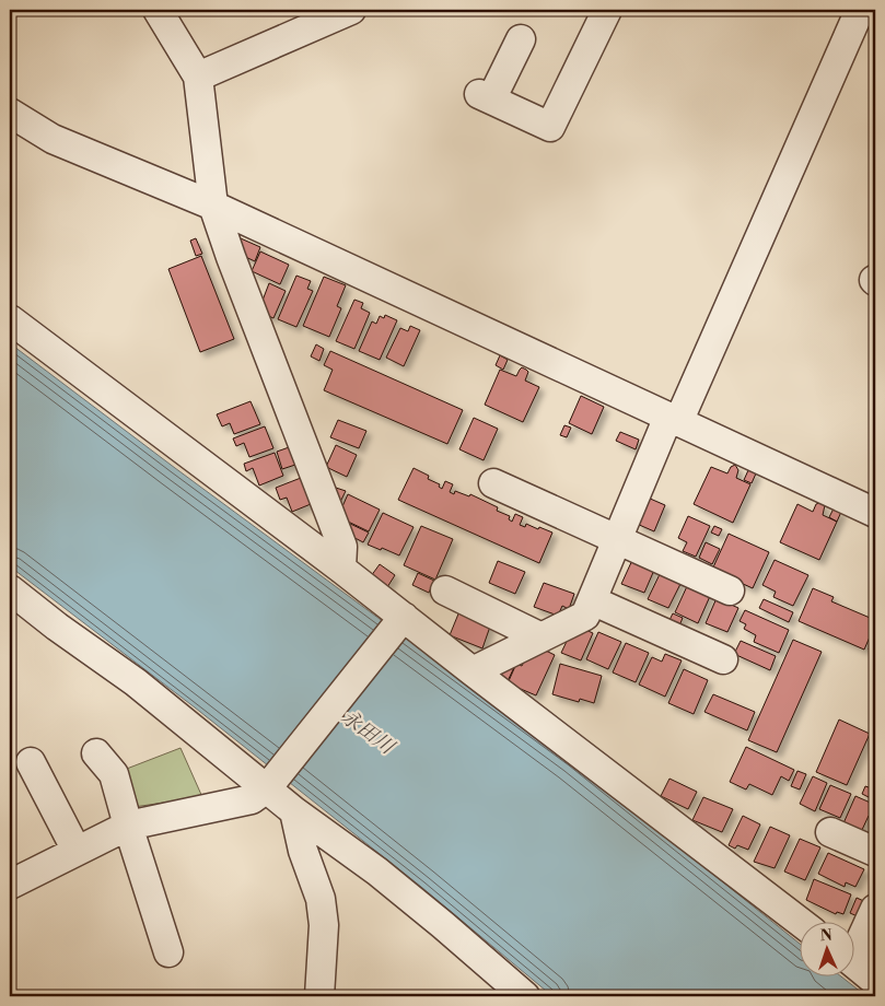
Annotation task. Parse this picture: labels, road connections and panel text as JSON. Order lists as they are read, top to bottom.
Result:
{
  "water": ["永田川"],
  "north": "top"
}
